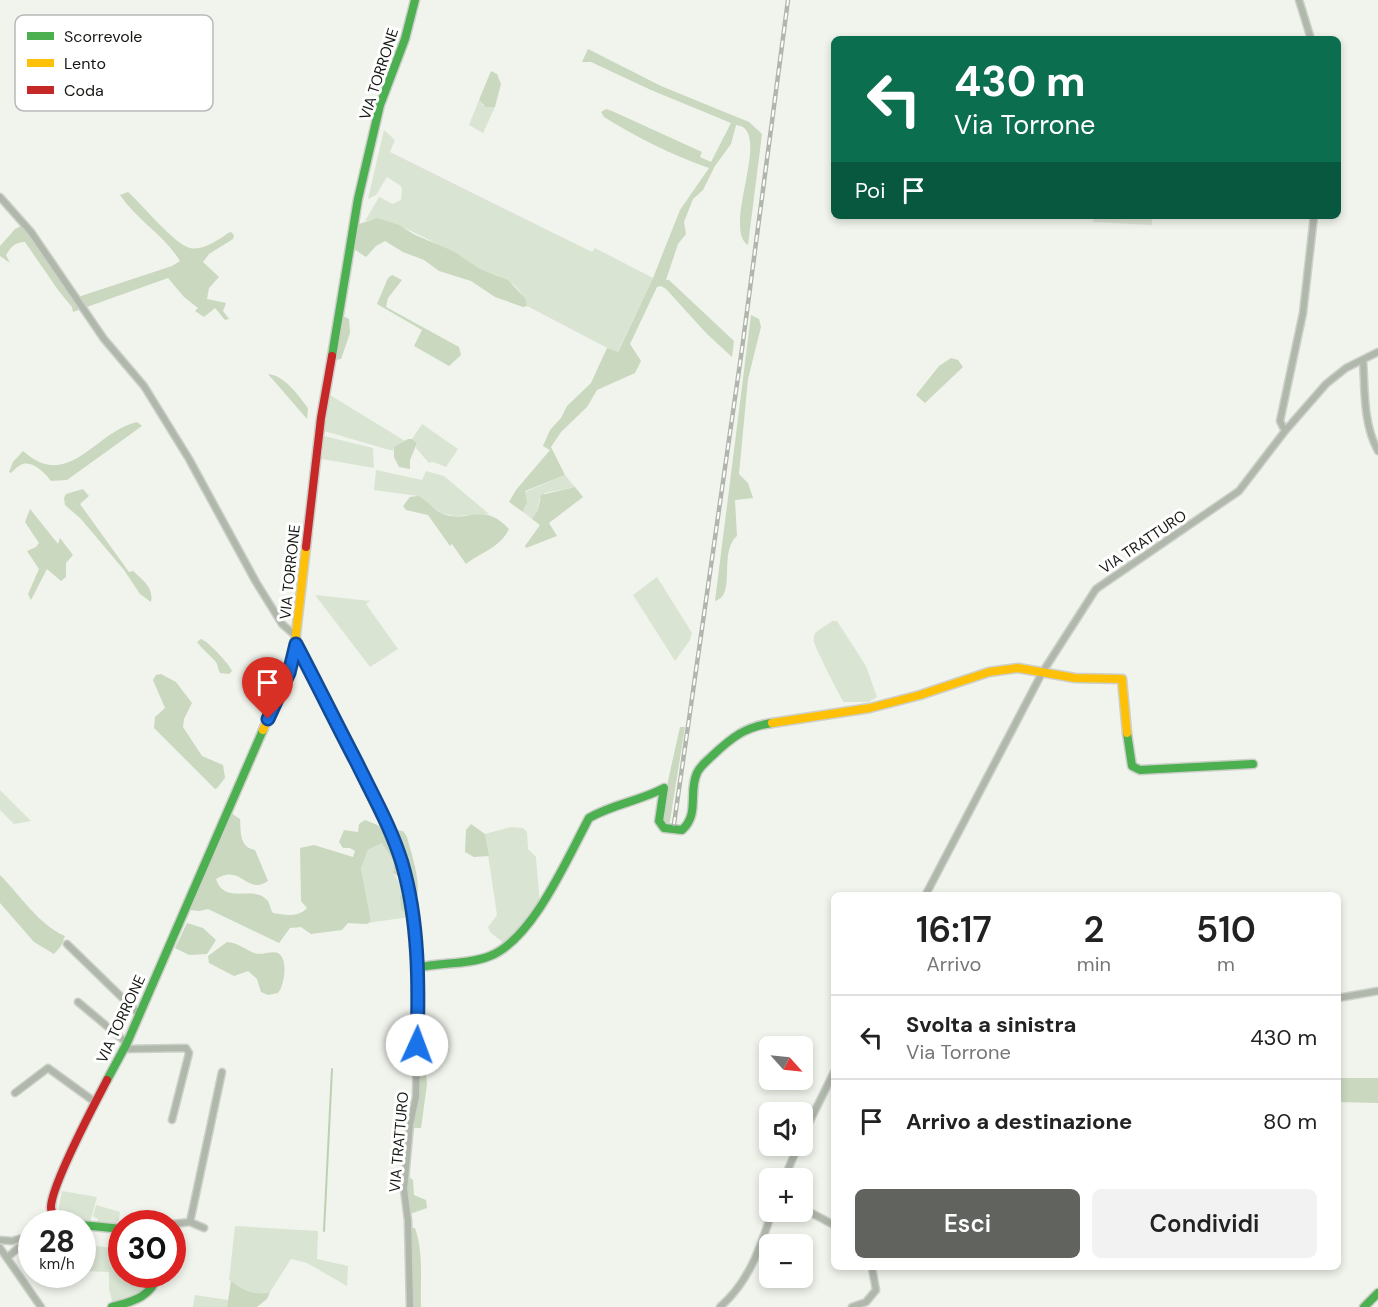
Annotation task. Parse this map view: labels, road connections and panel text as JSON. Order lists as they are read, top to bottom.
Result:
{
  "streets": {
    "main road": ["VIA TORRONE"],
    "street": ["VIA TRATTURO"]
  },
  "crossings": [
    ["VIA TORRONE", "VIA TRATTURO"]
  ],
  "legend": ["Scorrevole", "Lento", "Coda"],
  "north": "bottom right",
  "page": {
    "turn": ["430 m", "Via Torrone"],
    "then": "Poi",
    "eta": [
      "16:17",
      "Arrivo",
      "2",
      "min",
      "510",
      "m"
    ],
    "list": [
      {
        "name": "Svolta a sinistra",
        "note": "Via Torrone",
        "value": "430 m"
      },
      {
        "name": "Arrivo a destinazione",
        "value": "80 m"
      }
    ],
    "map_buttons": ["+", "−"],
    "buttons": ["Esci", "Condividi"],
    "speed": "28 km/h",
    "limit": "30"
  }
}
